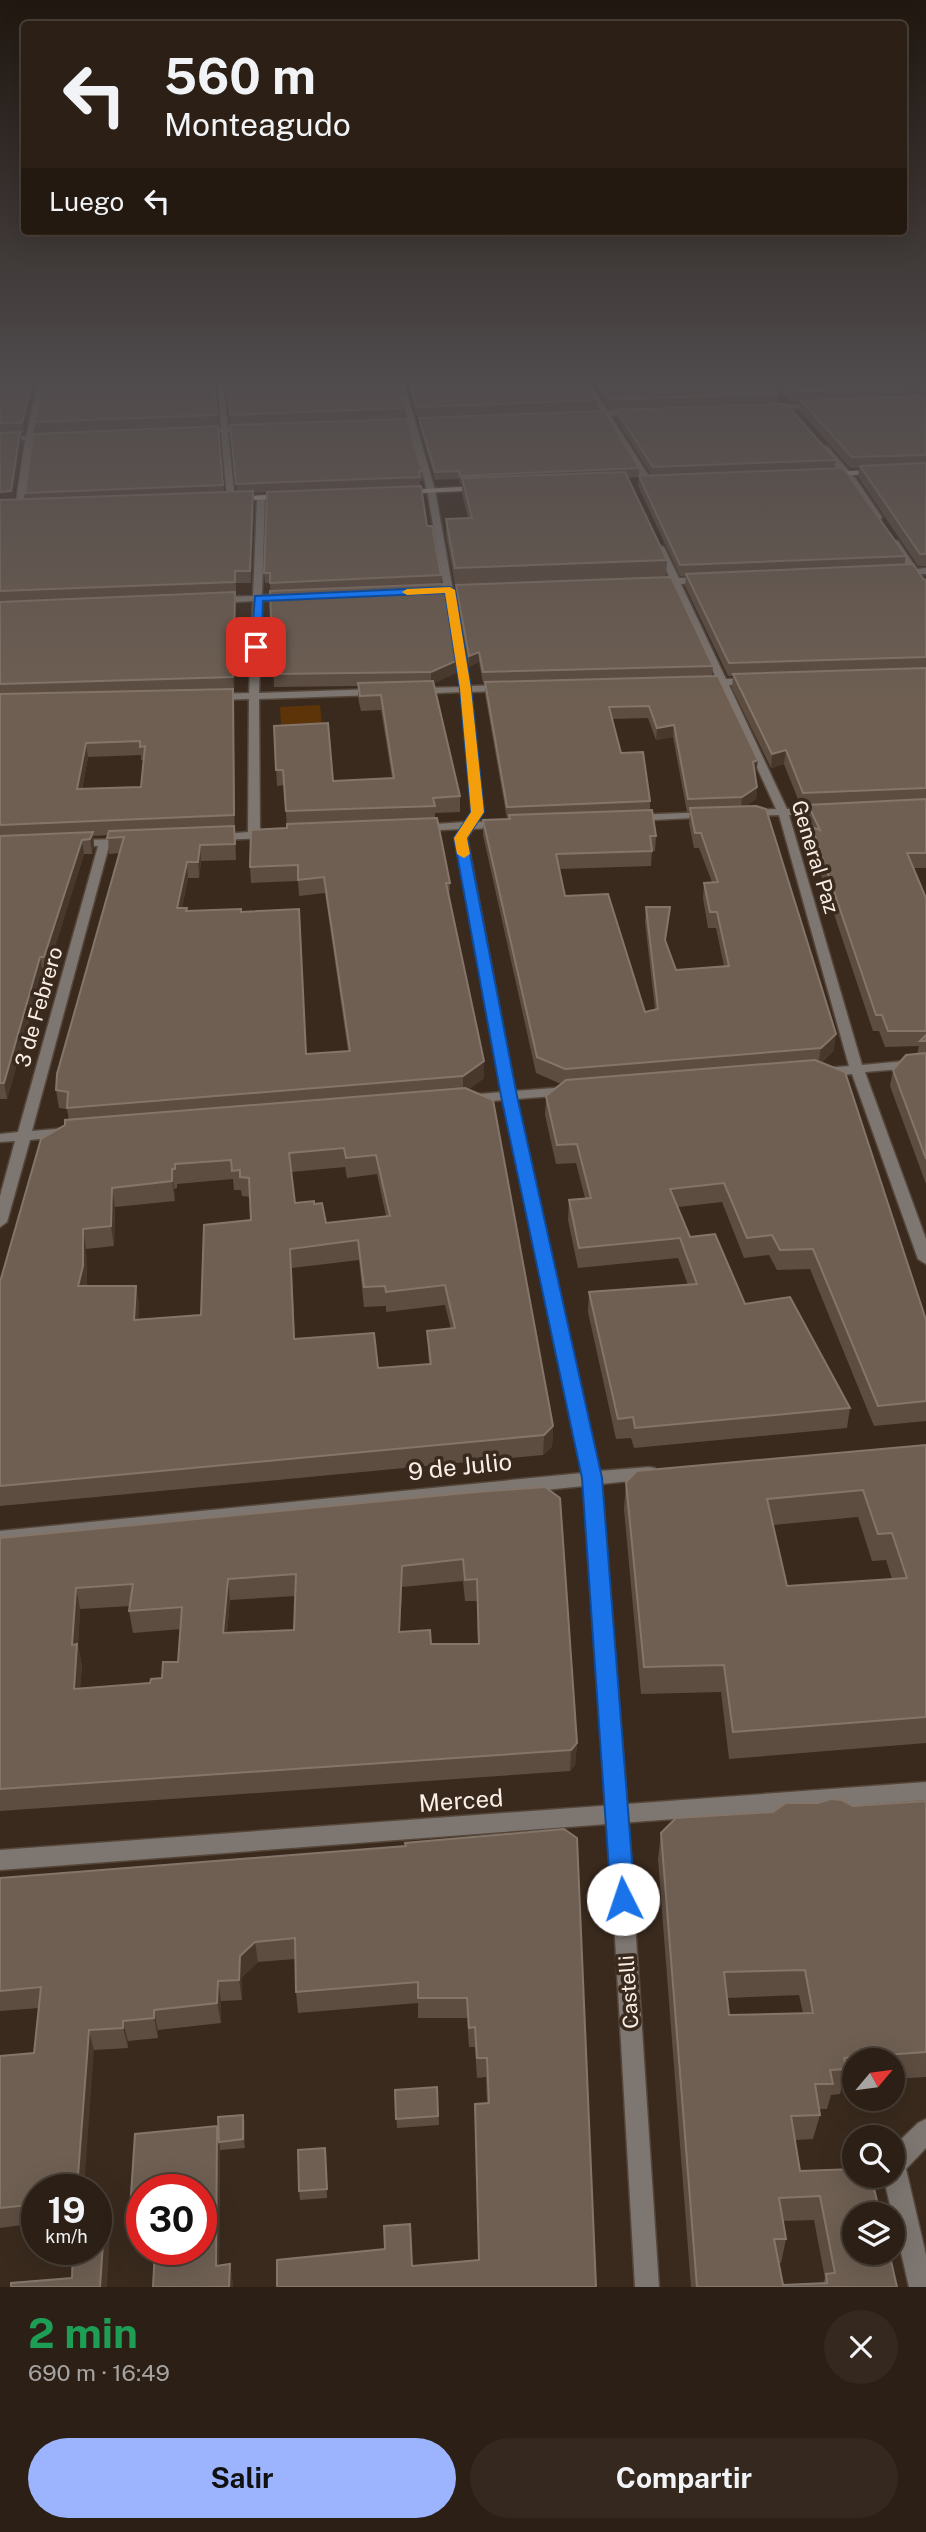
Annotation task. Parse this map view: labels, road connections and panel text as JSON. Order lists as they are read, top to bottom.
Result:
{
  "streets": {
    "street": [
      "General Paz",
      "3 de Febrero",
      "9 de Julio",
      "Merced",
      "Castelli"
    ]
  },
  "crossings": [
    ["9 de Julio", "Castelli"],
    ["Merced", "Castelli"]
  ],
  "north": "top right",
  "page": {
    "turn": ["560 m", "Monteagudo"],
    "then": "Luego",
    "speed": "19 km/h",
    "limit": "30",
    "heading": ["2 min", "690 m · 16:49"],
    "buttons": ["Salir", "Compartir"]
  }
}
